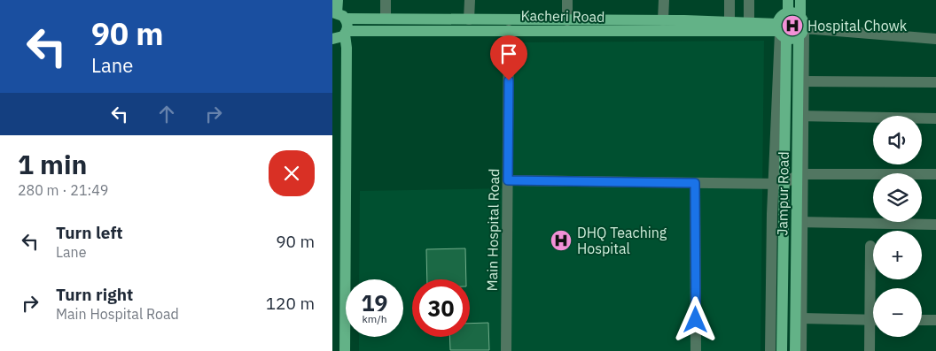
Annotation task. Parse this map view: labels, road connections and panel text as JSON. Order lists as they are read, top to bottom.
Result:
{
  "streets": {
    "main road": ["Kacheri Road", "Jampur Road"],
    "street": ["Main Hospital Road"]
  },
  "crossings": [
    ["Kacheri Road", "Jampur Road"],
    ["Kacheri Road", "Main Hospital Road"]
  ],
  "places": {
    "hospital": ["Hospital Chowk", "DHQ Teaching Hospital"]
  },
  "page": {
    "turn": ["90 m", "Lane"],
    "map_buttons": ["+", "−"],
    "heading": ["1 min", "280 m · 21:49"],
    "list": [
      {
        "name": "Turn left",
        "note": "Lane",
        "value": "90 m"
      },
      {
        "name": "Turn right",
        "note": "Main Hospital Road",
        "value": "120 m"
      }
    ],
    "speed": "19 km/h",
    "limit": "30"
  }
}
